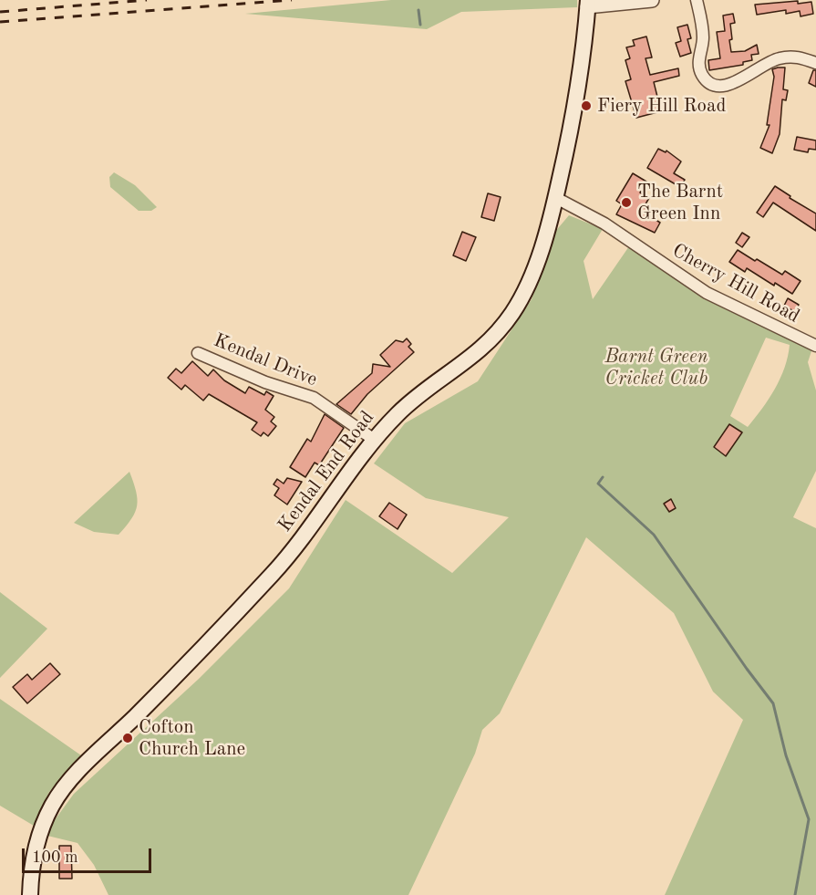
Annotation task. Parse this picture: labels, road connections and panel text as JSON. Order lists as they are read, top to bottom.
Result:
{
  "streets": {
    "main road": ["Kendal End Road"],
    "street": ["Cherry Hill Road", "Kendal Drive"]
  },
  "crossings": [
    ["Cherry Hill Road", "Kendal End Road"],
    ["Kendal Drive", "Kendal End Road"]
  ],
  "parks": ["Barnt Green Cricket Club"],
  "places": ["Fiery Hill Road", "The Barnt Green Inn", "Cofton Church Lane"],
  "scale_bar": "100 m"
}
